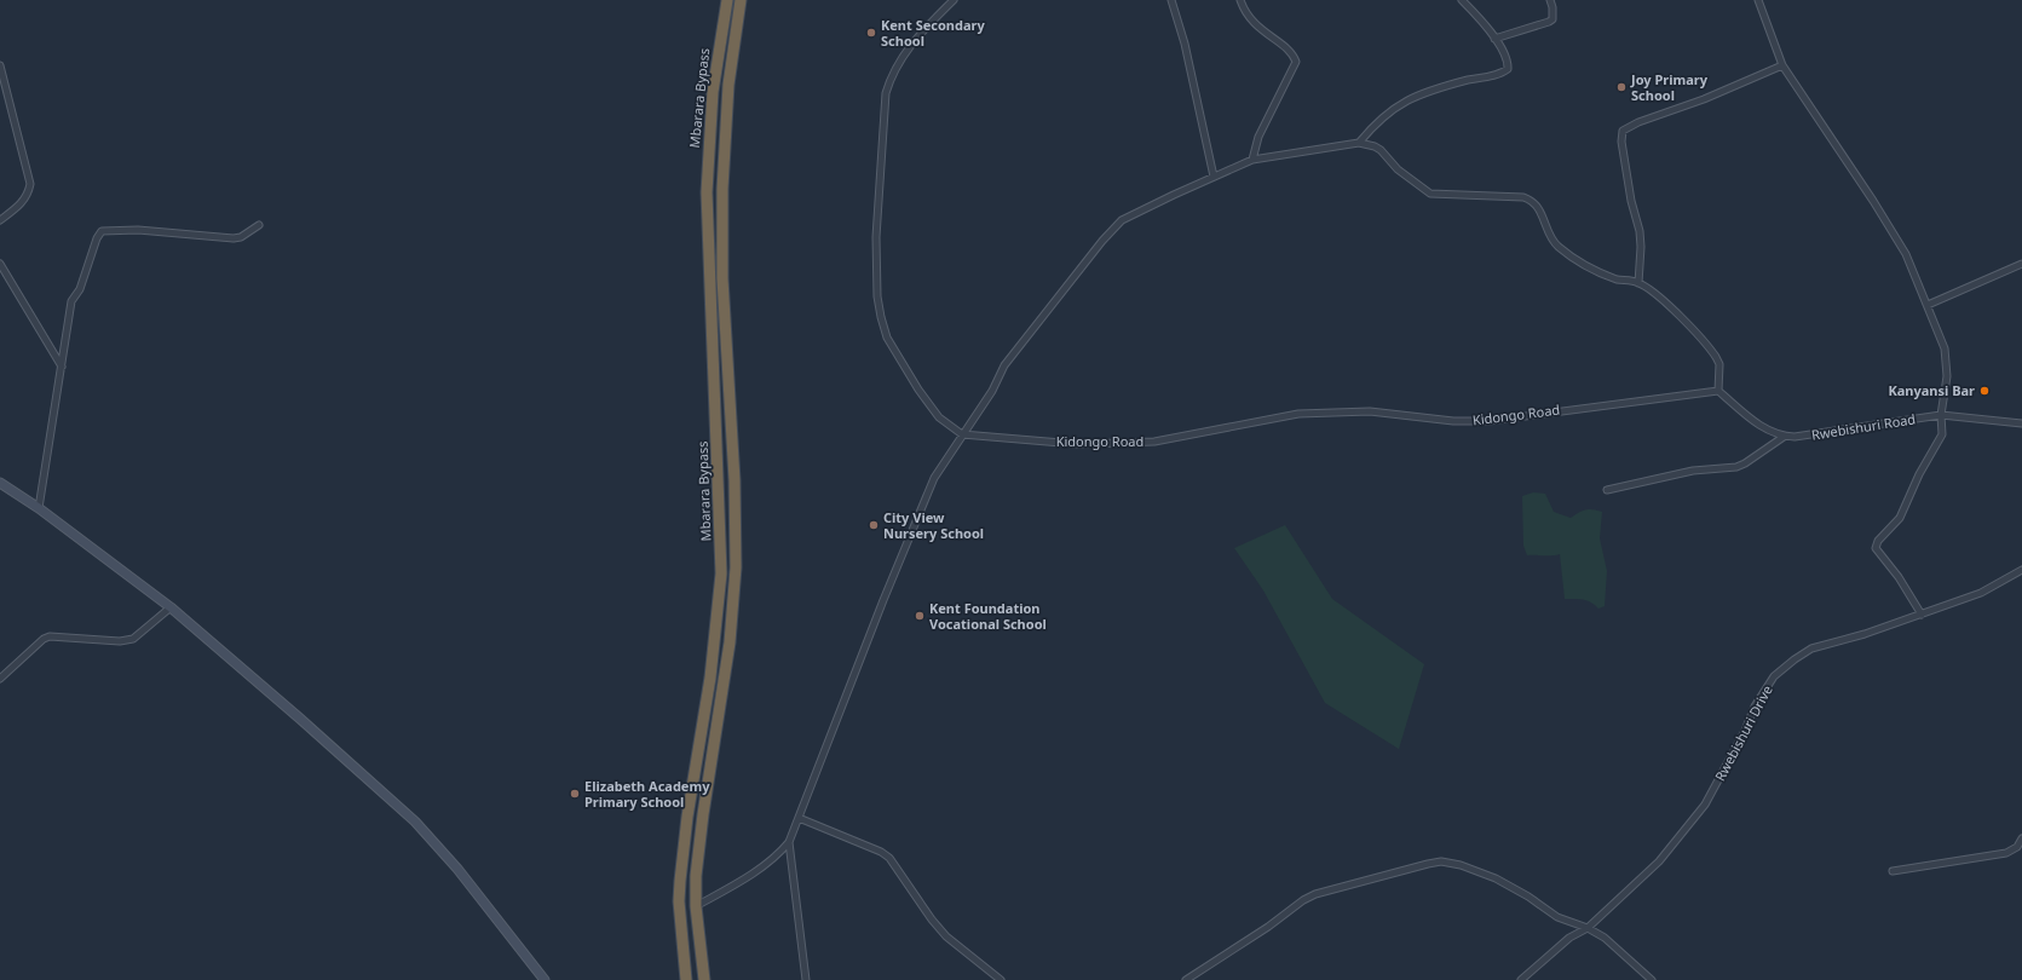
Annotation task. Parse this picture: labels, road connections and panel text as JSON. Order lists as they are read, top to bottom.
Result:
{
  "streets": {
    "highway": ["Mbarara Bypass"],
    "street": ["Kidongo Road", "Rwebishuri Road", "Rwebishuri Drive"]
  },
  "places": [
    "Kent Secondary School",
    "Joy Primary School",
    "Kanyansi Bar",
    "City View Nursery School",
    "Kent Foundation Vocational School",
    "Elizabeth Academy Primary School"
  ]
}
